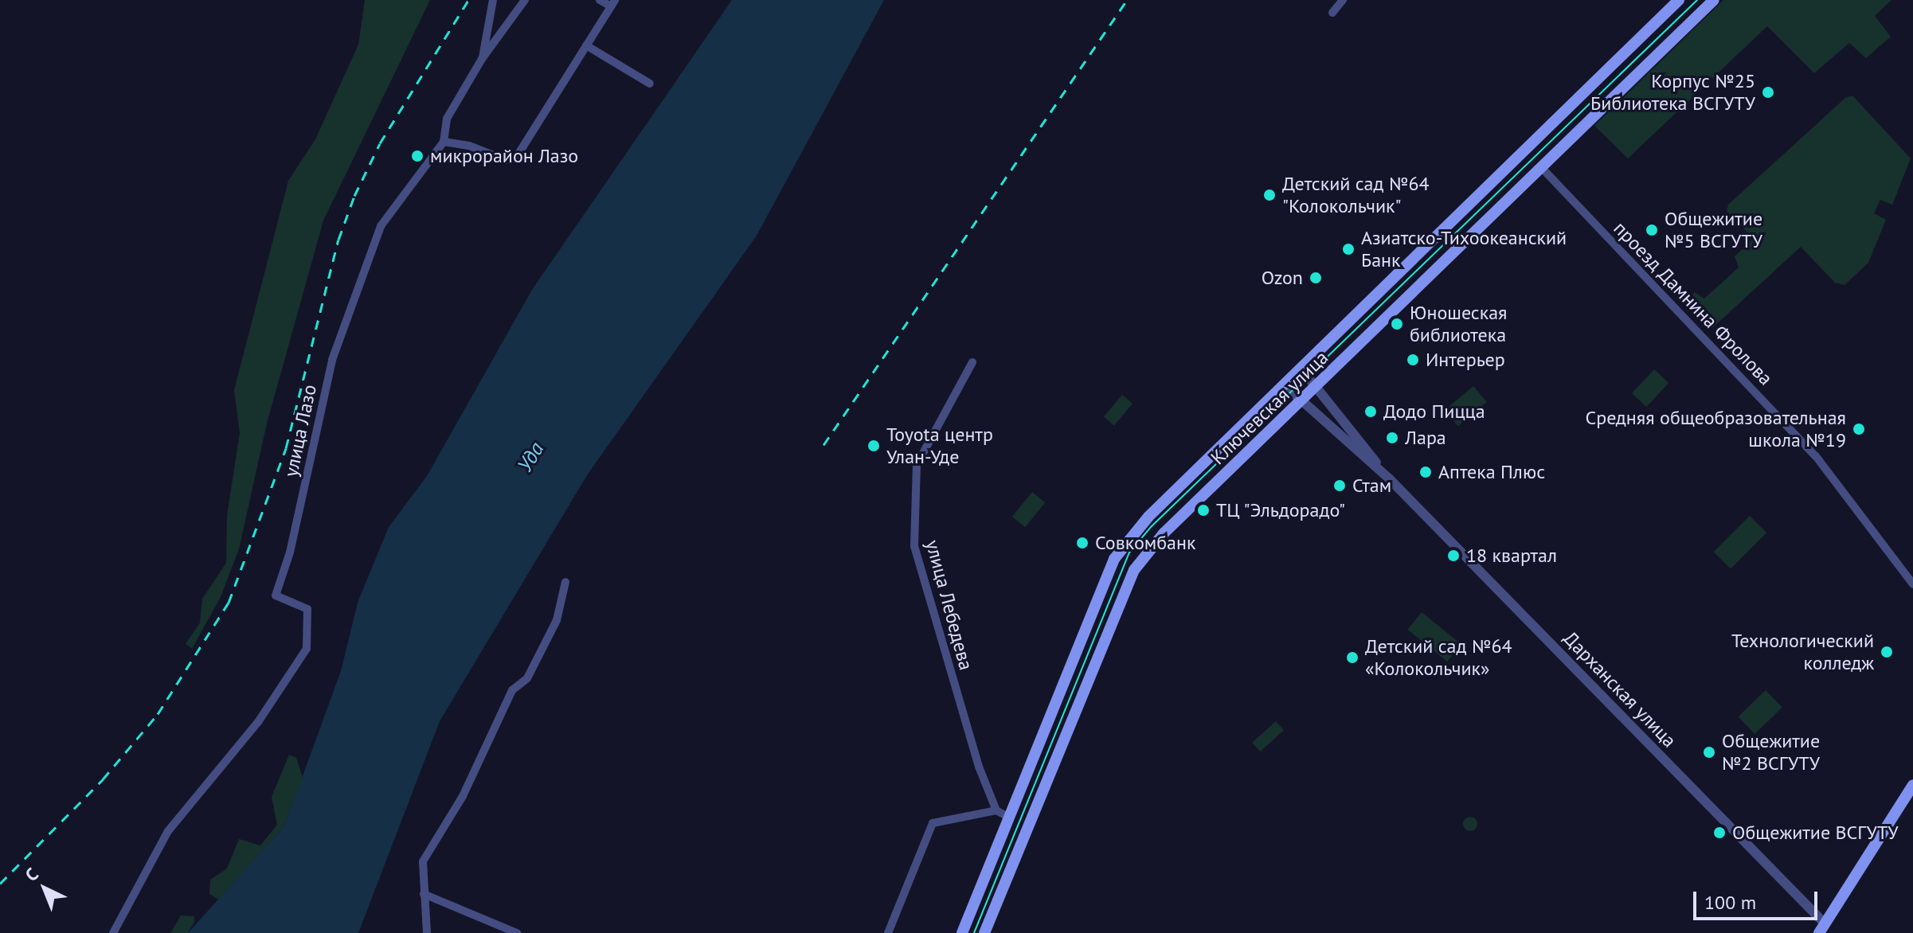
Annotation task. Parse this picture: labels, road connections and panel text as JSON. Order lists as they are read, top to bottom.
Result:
{
  "streets": {
    "main road": ["Ключевская улица"],
    "street": [
      "проезд Дамнина Фролова",
      "улица Лазо",
      "улица Лебедева",
      "Дарханская улица"
    ]
  },
  "crossings": [
    ["проезд Дамнина Фролова", "Ключевская улица"],
    ["Ключевская улица", "Дарханская улица"]
  ],
  "water": ["Уда"],
  "places": [
    "Корпус №25 Библиотека ВСГУТУ",
    "микрорайон Лазо",
    "Детский сад №64 \"Колокольчик\"",
    "Общежитие №5 ВСГУТУ",
    "Азиатско-Тихоокеанский Банк",
    "Ozon",
    "Юношеская библиотека",
    "Интерьер",
    "Додо Пицца",
    "Средняя общеобразовательная школа №19",
    "Лара",
    "Toyota центр Улан-Уде",
    "Аптека Плюс",
    "Стам",
    "ТЦ \"Эльдорадо\"",
    "Совкомбанк",
    "18 квартал",
    "Технологический колледж",
    "Детский сад №64 «Колокольчик»",
    "Общежитие №2 ВСГУТУ",
    "Общежитие ВСГУТУ"
  ],
  "scale_bar": "100 m",
  "north": "top left"
}
